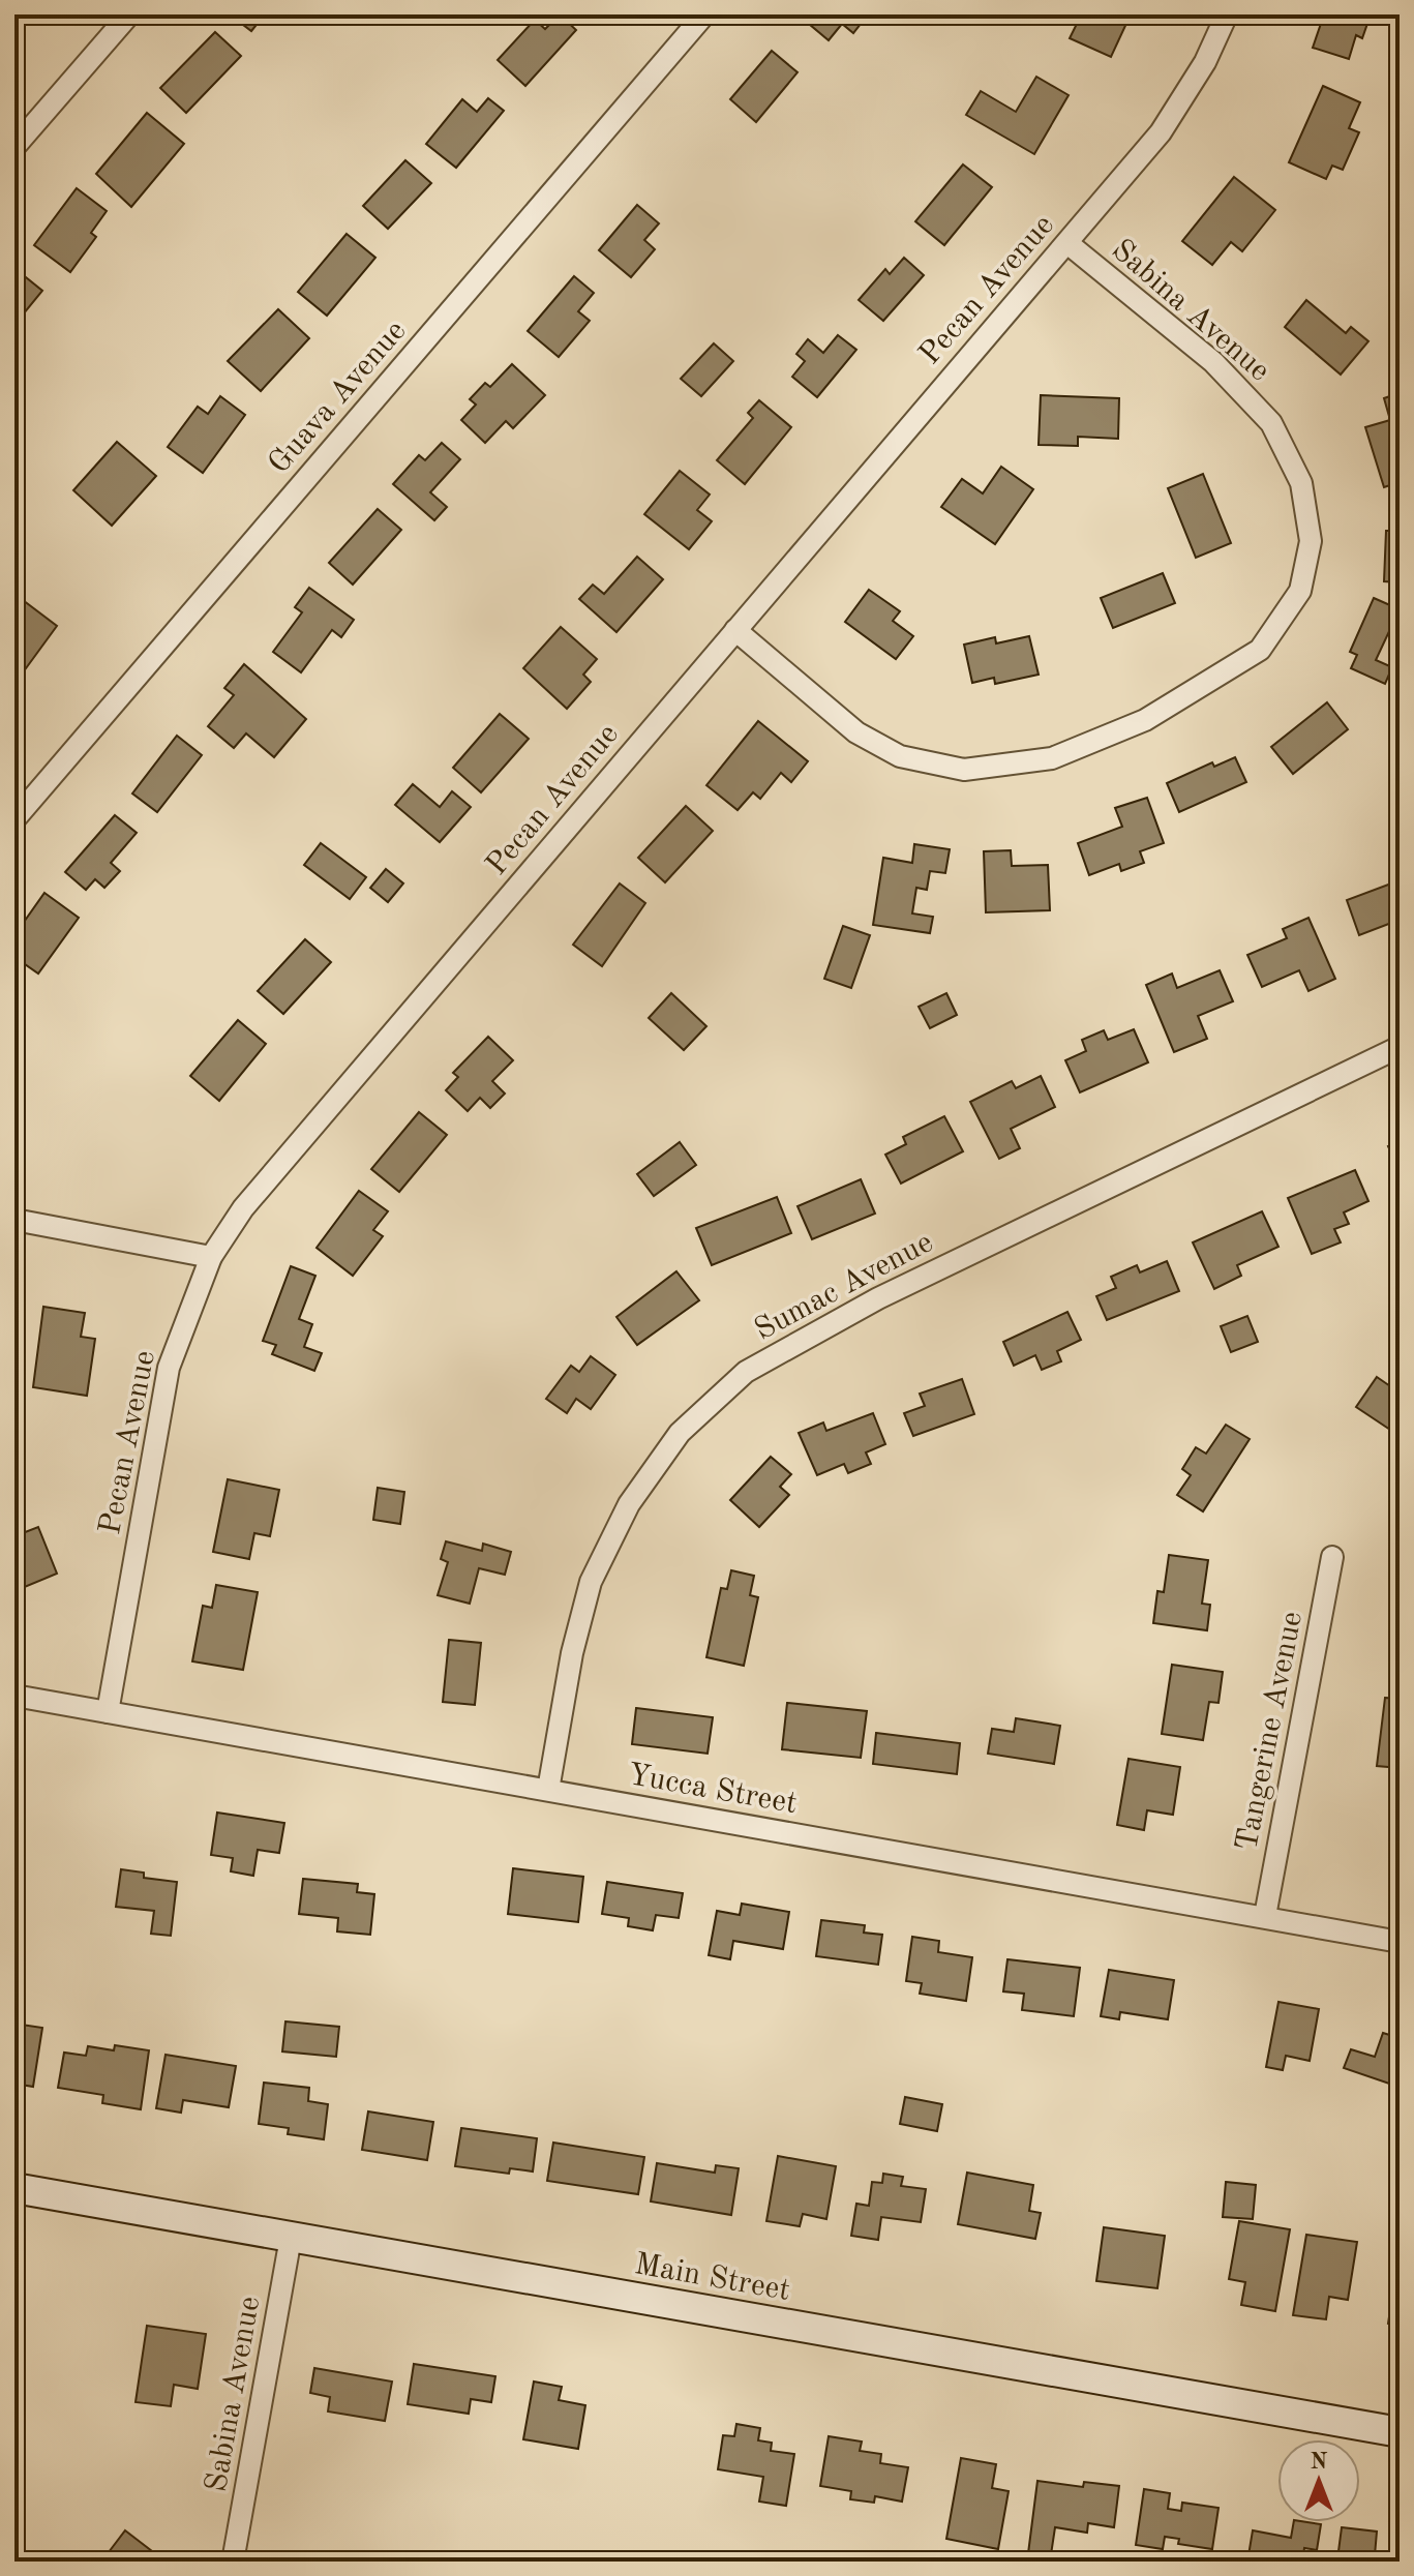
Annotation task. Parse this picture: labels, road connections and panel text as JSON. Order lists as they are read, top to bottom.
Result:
{
  "streets": {
    "main road": ["Main Street"],
    "street": [
      "Pecan Avenue",
      "Sabina Avenue",
      "Guava Avenue",
      "Sumac Avenue",
      "Tangerine Avenue",
      "Yucca Street"
    ]
  },
  "crossings": [
    ["Pecan Avenue", "Sabina Avenue"],
    ["Pecan Avenue", "Yucca Street"],
    ["Sabina Avenue", "Main Street"],
    ["Sumac Avenue", "Yucca Street"],
    ["Tangerine Avenue", "Yucca Street"]
  ],
  "north": "top"
}
